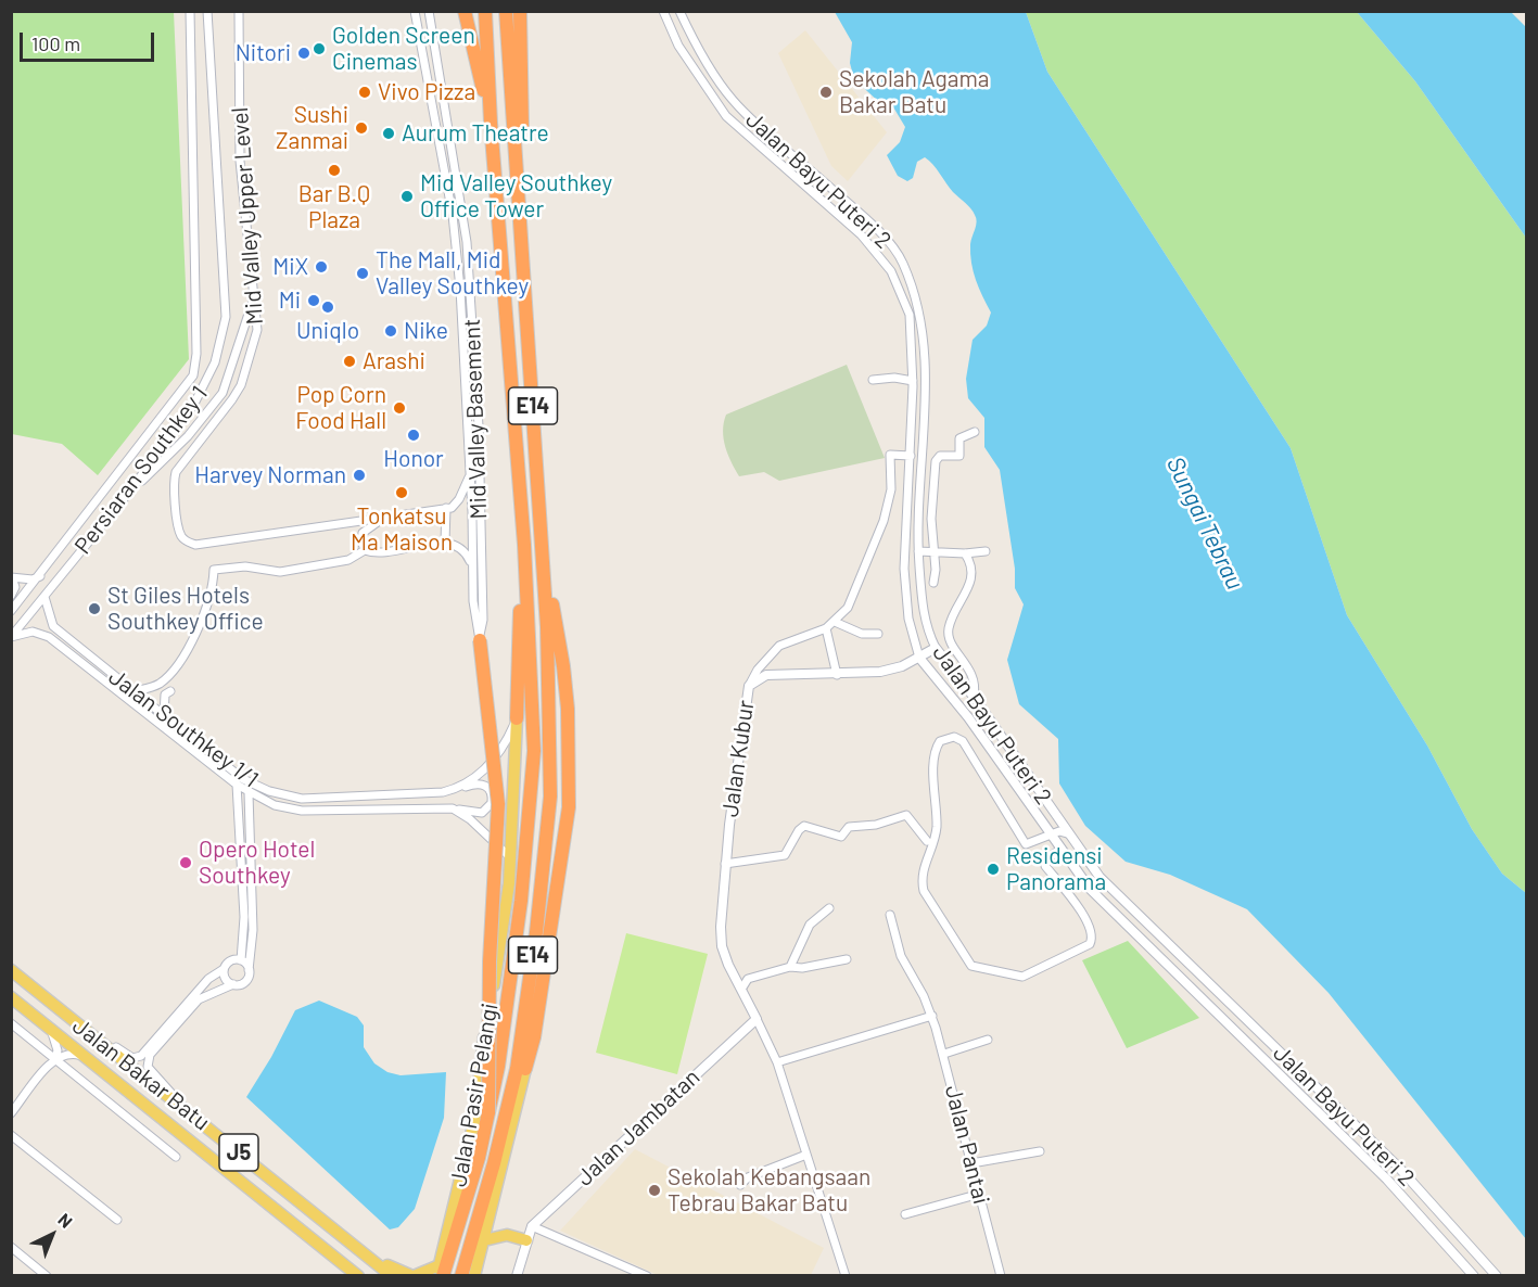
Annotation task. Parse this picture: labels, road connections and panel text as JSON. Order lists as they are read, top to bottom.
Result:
{
  "streets": {
    "highway": ["E14"],
    "main road": ["Jalan Bakar Batu", "Jalan Pasir Pelangi", "J5"],
    "street": [
      "Jalan Bayu Puteri 2",
      "Mid Valley Upper Level",
      "Mid Valley Basement",
      "Persiaran Southkey 1",
      "Jalan Southkey 1/1",
      "Jalan Kubur",
      "Jalan Jambatan",
      "Jalan Pantai"
    ]
  },
  "crossings": [
    ["Jalan Bayu Puteri 2", "Jalan Kubur"],
    ["E14", "Jalan Pasir Pelangi"],
    ["Persiaran Southkey 1", "Jalan Southkey 1/1"],
    ["Jalan Southkey 1/1", "Jalan Pasir Pelangi"],
    ["Jalan Kubur", "Jalan Jambatan"]
  ],
  "water": ["Sungai Tebrau"],
  "places": [
    "Golden Screen Cinemas",
    "Nitori",
    "Vivo Pizza",
    "Sekolah Agama Bakar Batu",
    "Sushi Zanmai",
    "Aurum Theatre",
    "Bar B.Q Plaza",
    "Mid Valley Southkey Office Tower",
    "MiX",
    "The Mall, Mid Valley Southkey",
    "Mi",
    "Uniqlo",
    "Nike",
    "Arashi",
    "Pop Corn Food Hall",
    "Honor",
    "Harvey Norman",
    "Tonkatsu Ma Maison",
    "St Giles Hotels Southkey Office",
    "Opero Hotel Southkey",
    "Residensi Panorama",
    "Sekolah Kebangsaan Tebrau Bakar Batu"
  ],
  "scale_bar": "100 m",
  "north": "top right"
}
